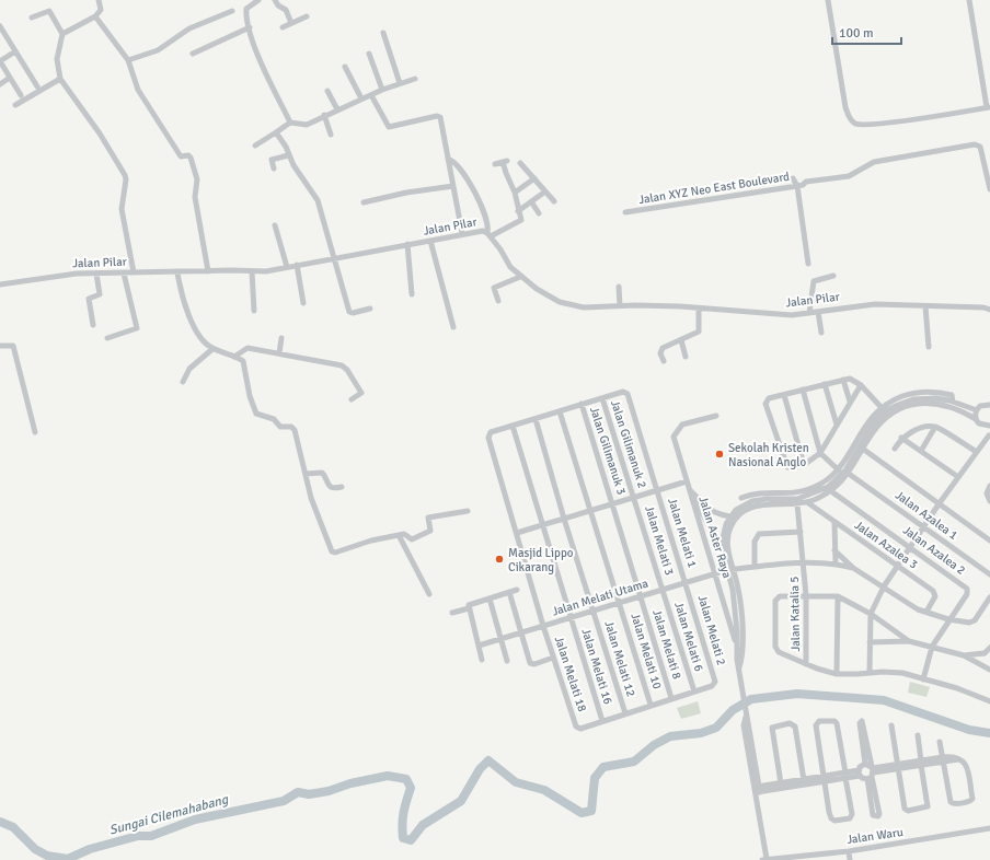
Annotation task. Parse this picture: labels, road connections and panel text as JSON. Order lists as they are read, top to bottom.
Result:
{
  "streets": {
    "street": [
      "Jalan XYZ Neo East Boulevard",
      "Jalan Pilar",
      "Jalan Gilimanuk 2",
      "Jalan Gilimanuk 3",
      "Jalan Azalea 1",
      "Jalan Melati 1",
      "Jalan Aster Raya",
      "Jalan Melati 3",
      "Jalan Azalea 3",
      "Jalan Azalea 2",
      "Jalan Melati Utama",
      "Jalan Katalia 5",
      "Jalan Melati 2",
      "Jalan Melati 6",
      "Jalan Melati 8",
      "Jalan Melati 10",
      "Jalan Melati 12",
      "Jalan Melati 16",
      "Jalan Melati 18",
      "Jalan Waru"
    ]
  },
  "crossings": [
    ["Jalan Gilimanuk 2", "Jalan Melati 1"],
    ["Jalan Gilimanuk 2", "Jalan Melati 3"],
    ["Jalan Gilimanuk 3", "Jalan Melati Utama"],
    ["Jalan Gilimanuk 3", "Jalan Melati 8"],
    ["Jalan Melati 1", "Jalan Melati Utama"],
    ["Jalan Melati 1", "Jalan Melati 2"],
    ["Jalan Aster Raya", "Jalan Melati Utama"],
    ["Jalan Melati 3", "Jalan Melati Utama"],
    ["Jalan Melati 3", "Jalan Melati 6"],
    ["Jalan Melati Utama", "Jalan Katalia 5"],
    ["Jalan Melati Utama", "Jalan Melati 2"],
    ["Jalan Melati Utama", "Jalan Melati 6"],
    ["Jalan Melati Utama", "Jalan Melati 8"],
    ["Jalan Melati Utama", "Jalan Melati 10"],
    ["Jalan Melati Utama", "Jalan Melati 12"],
    ["Jalan Melati Utama", "Jalan Melati 16"],
    ["Jalan Melati Utama", "Jalan Melati 18"],
    ["Jalan Melati 2", "Jalan Melati 6"],
    ["Jalan Melati 16", "Jalan Melati 18"]
  ],
  "water": ["Sungai Cilemahabang"],
  "places": ["Sekolah Kristen Nasional Anglo", "Masjid Lippo Cikarang"],
  "scale_bar": "100 m"
}
